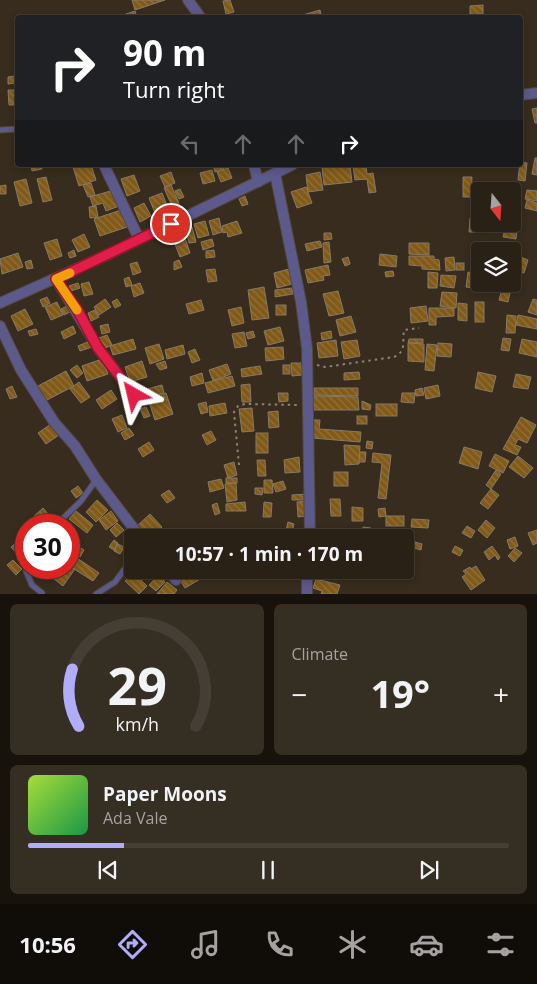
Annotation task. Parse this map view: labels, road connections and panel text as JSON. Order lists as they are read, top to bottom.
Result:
{
  "north": "bottom",
  "page": {
    "turn": ["90 m", "Turn right"],
    "limit": "30",
    "trip": "10:57 · 1 min · 170 m",
    "tile": "Climate",
    "heat": ["−", "19°", "+"],
    "song": ["Paper Moons", "Ada Vale"],
    "tabs": "10:56",
    "gauge": ["29", "km/h"]
  }
}
